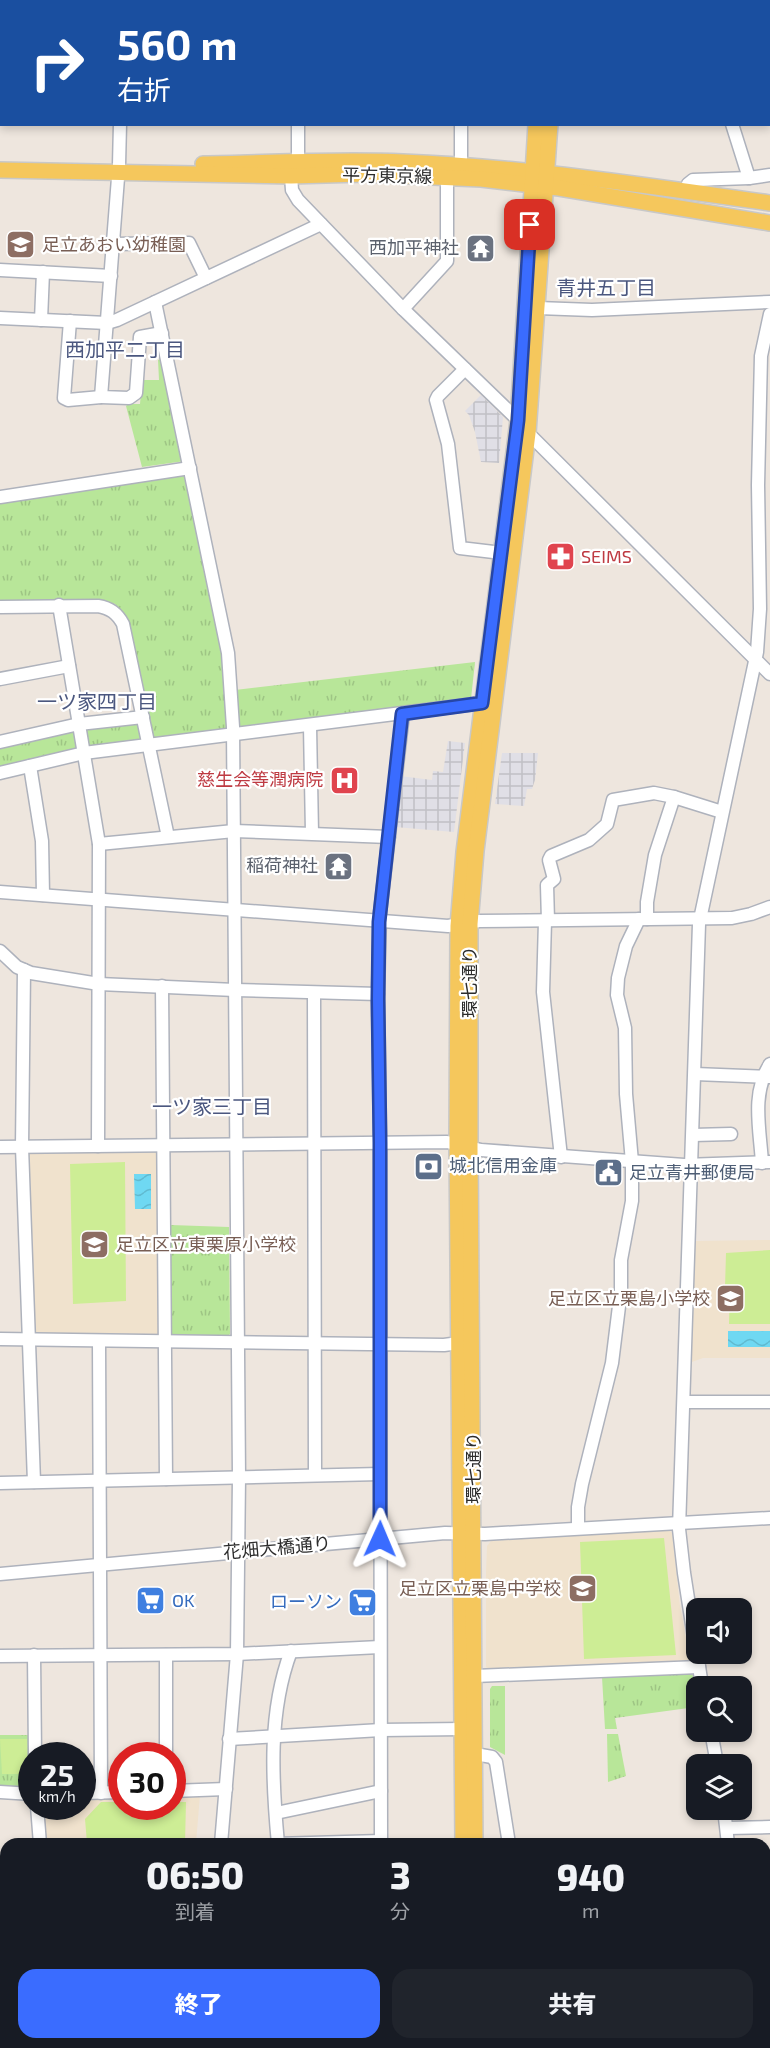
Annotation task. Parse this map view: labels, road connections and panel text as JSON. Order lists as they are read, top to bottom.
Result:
{
  "streets": {
    "main road": ["平方東京線", "環七通り"],
    "street": ["花畑大橋通り"]
  },
  "crossings": [
    ["平方東京線", "環七通り"],
    ["環七通り", "花畑大橋通り"]
  ],
  "districts": [
    "青井五丁目",
    "西加平二丁目",
    "一ツ家四丁目",
    "一ツ家三丁目"
  ],
  "places": {
    "school or university": [
      "足立あおい幼稚園",
      "足立区立東栗原小学校",
      "足立区立栗島小学校",
      "足立区立栗島中学校"
    ],
    "temple": ["西加平神社", "稲荷神社"],
    "pharmacy": ["SEIMS"],
    "hospital": ["慈生会等潤病院"],
    "bank": ["城北信用金庫"],
    "public building": ["足立青井郵便局"],
    "supermarket": ["OK", "ローソン"]
  },
  "page": {
    "turn": ["560 m", "右折"],
    "speed": "25 km/h",
    "limit": "30",
    "eta": [
      "06:50",
      "到着",
      "3",
      "分",
      "940",
      "m"
    ],
    "buttons": ["終了", "共有"]
  }
}
